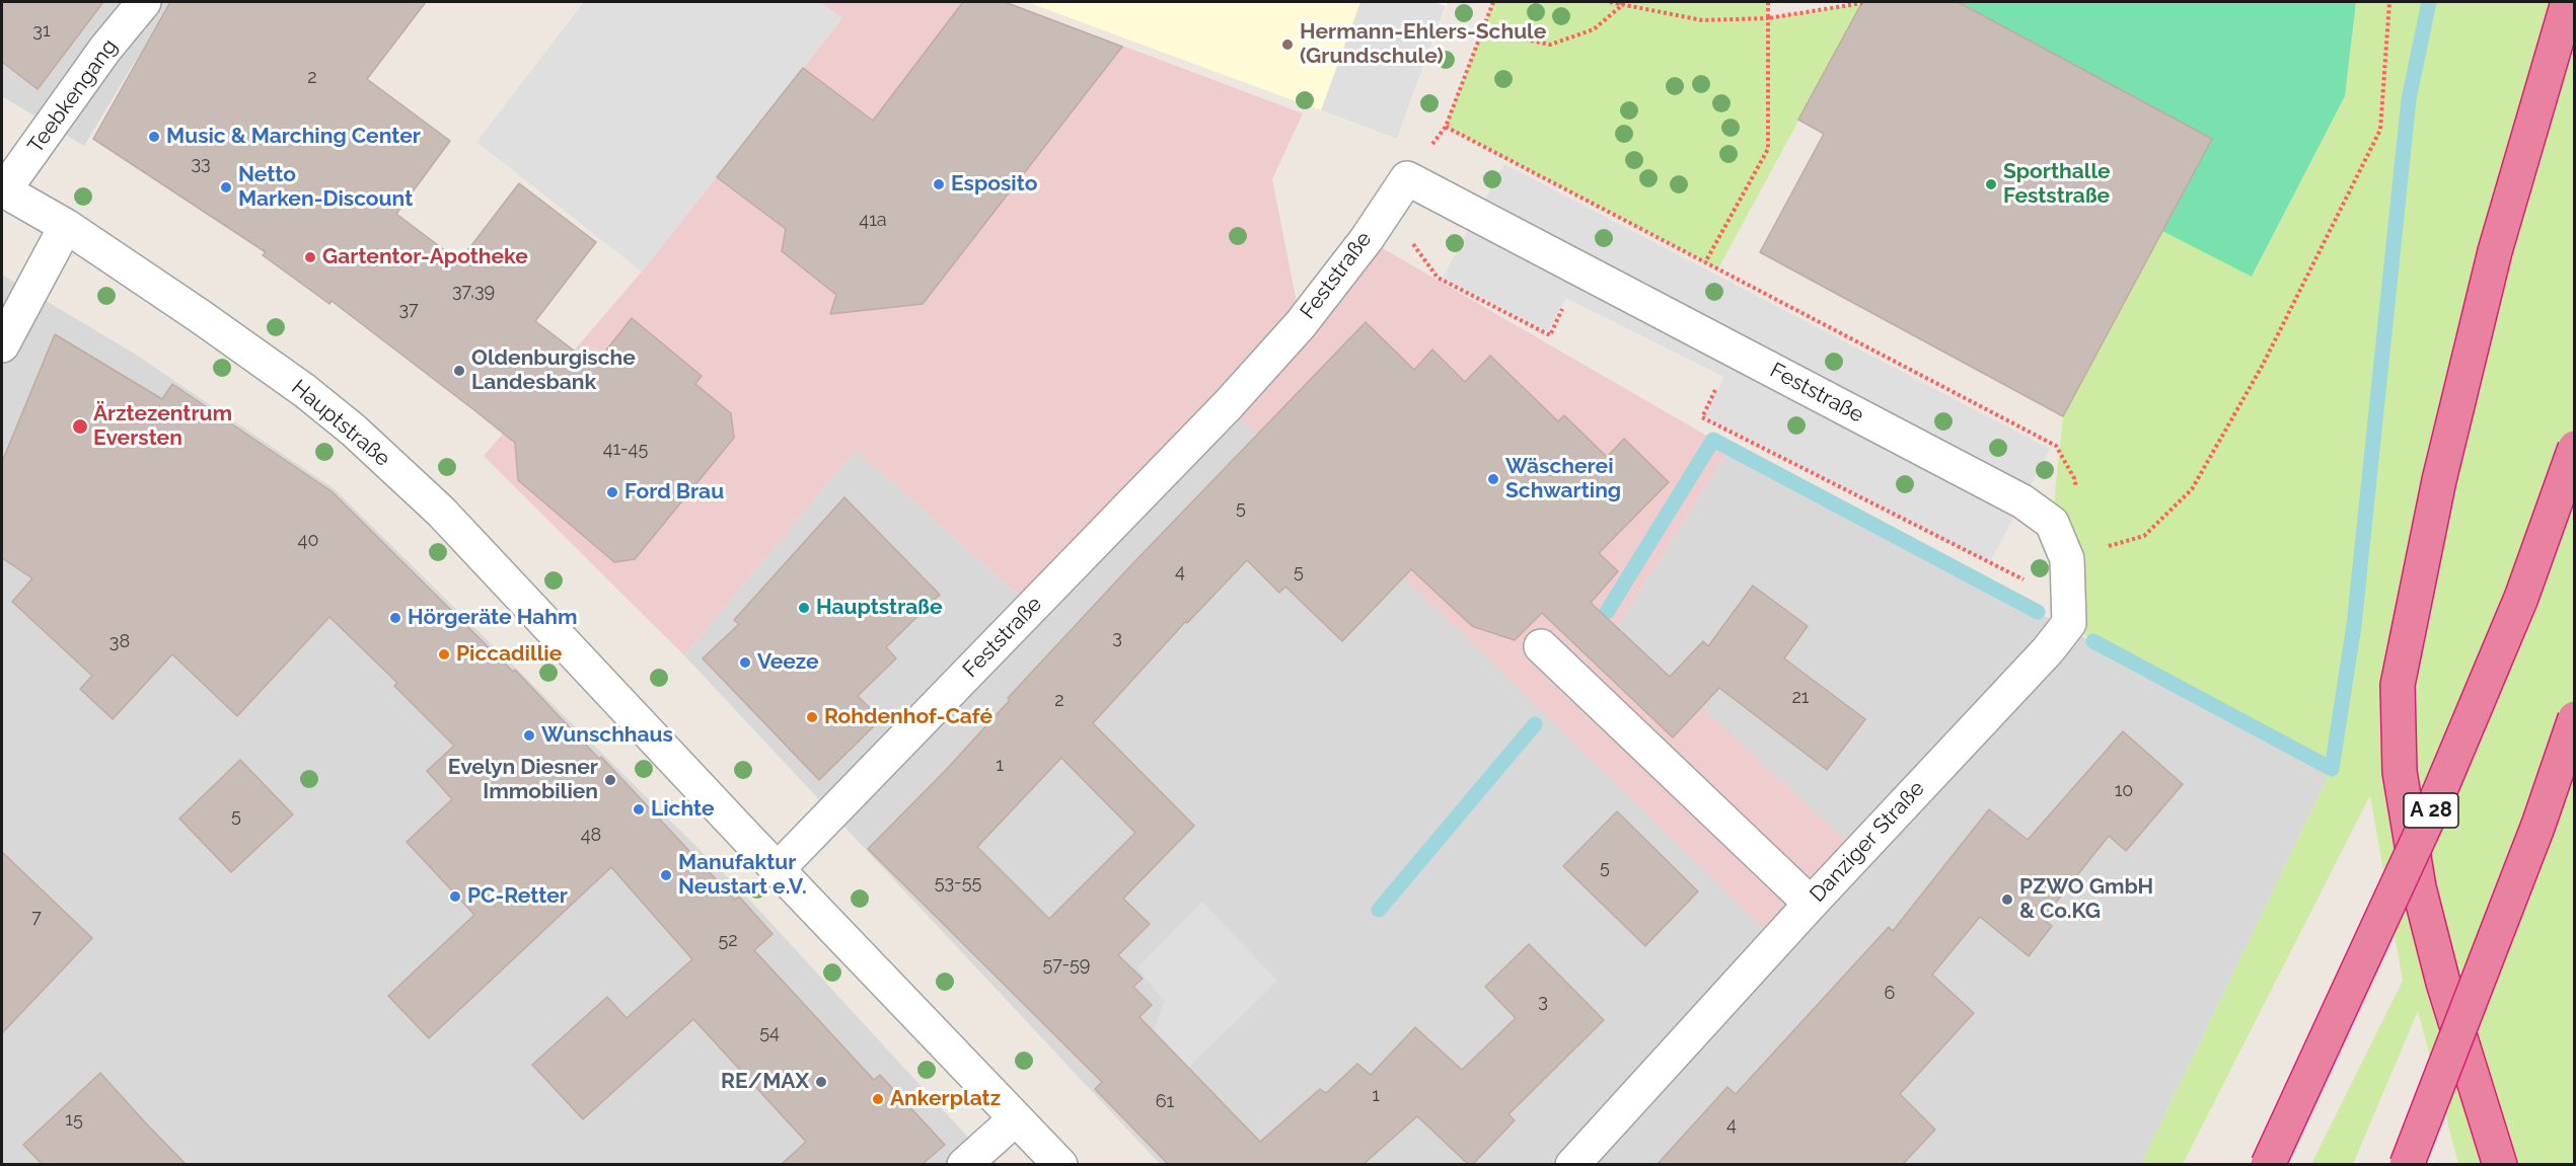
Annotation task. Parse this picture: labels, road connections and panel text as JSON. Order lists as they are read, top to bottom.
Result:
{
  "streets": {
    "highway": ["A 28"],
    "street": [
      "Teebkengang",
      "Feststraße",
      "Hauptstraße",
      "Danziger Straße"
    ]
  },
  "crossings": [
    ["Teebkengang", "Hauptstraße"],
    ["Feststraße", "Hauptstraße"],
    ["Feststraße", "Danziger Straße"]
  ],
  "places": [
    "Hermann-Ehlers-Schule (Grundschule)",
    "Music & Marching Center",
    "Esposito",
    "Sporthalle Feststraße",
    "Netto Marken-Discount",
    "Gartentor-Apotheke",
    "Oldenburgische Landesbank",
    "Ärztezentrum Eversten",
    "Wäscherei Schwarting",
    "Ford Brau",
    "Hauptstraße",
    "Hörgeräte Hahm",
    "Piccadillie",
    "Veeze",
    "Rohdenhof-Café",
    "Wunschhaus",
    "Evelyn Diesner Immobilien",
    "Lichte",
    "Manufaktur Neustart e.V.",
    "PC-Retter",
    "PZWO GmbH & Co.KG",
    "RE/MAX",
    "Ankerplatz"
  ],
  "house_numbers": [
    "31",
    "2",
    "33",
    "41a",
    "37,39",
    "37",
    "41-45",
    "5",
    "40",
    "4",
    "5",
    "3",
    "38",
    "21",
    "2",
    "1",
    "10",
    "5",
    "48",
    "5",
    "53-55",
    "7",
    "52",
    "57-59",
    "6",
    "3",
    "54",
    "1",
    "61",
    "15",
    "4"
  ]
}
